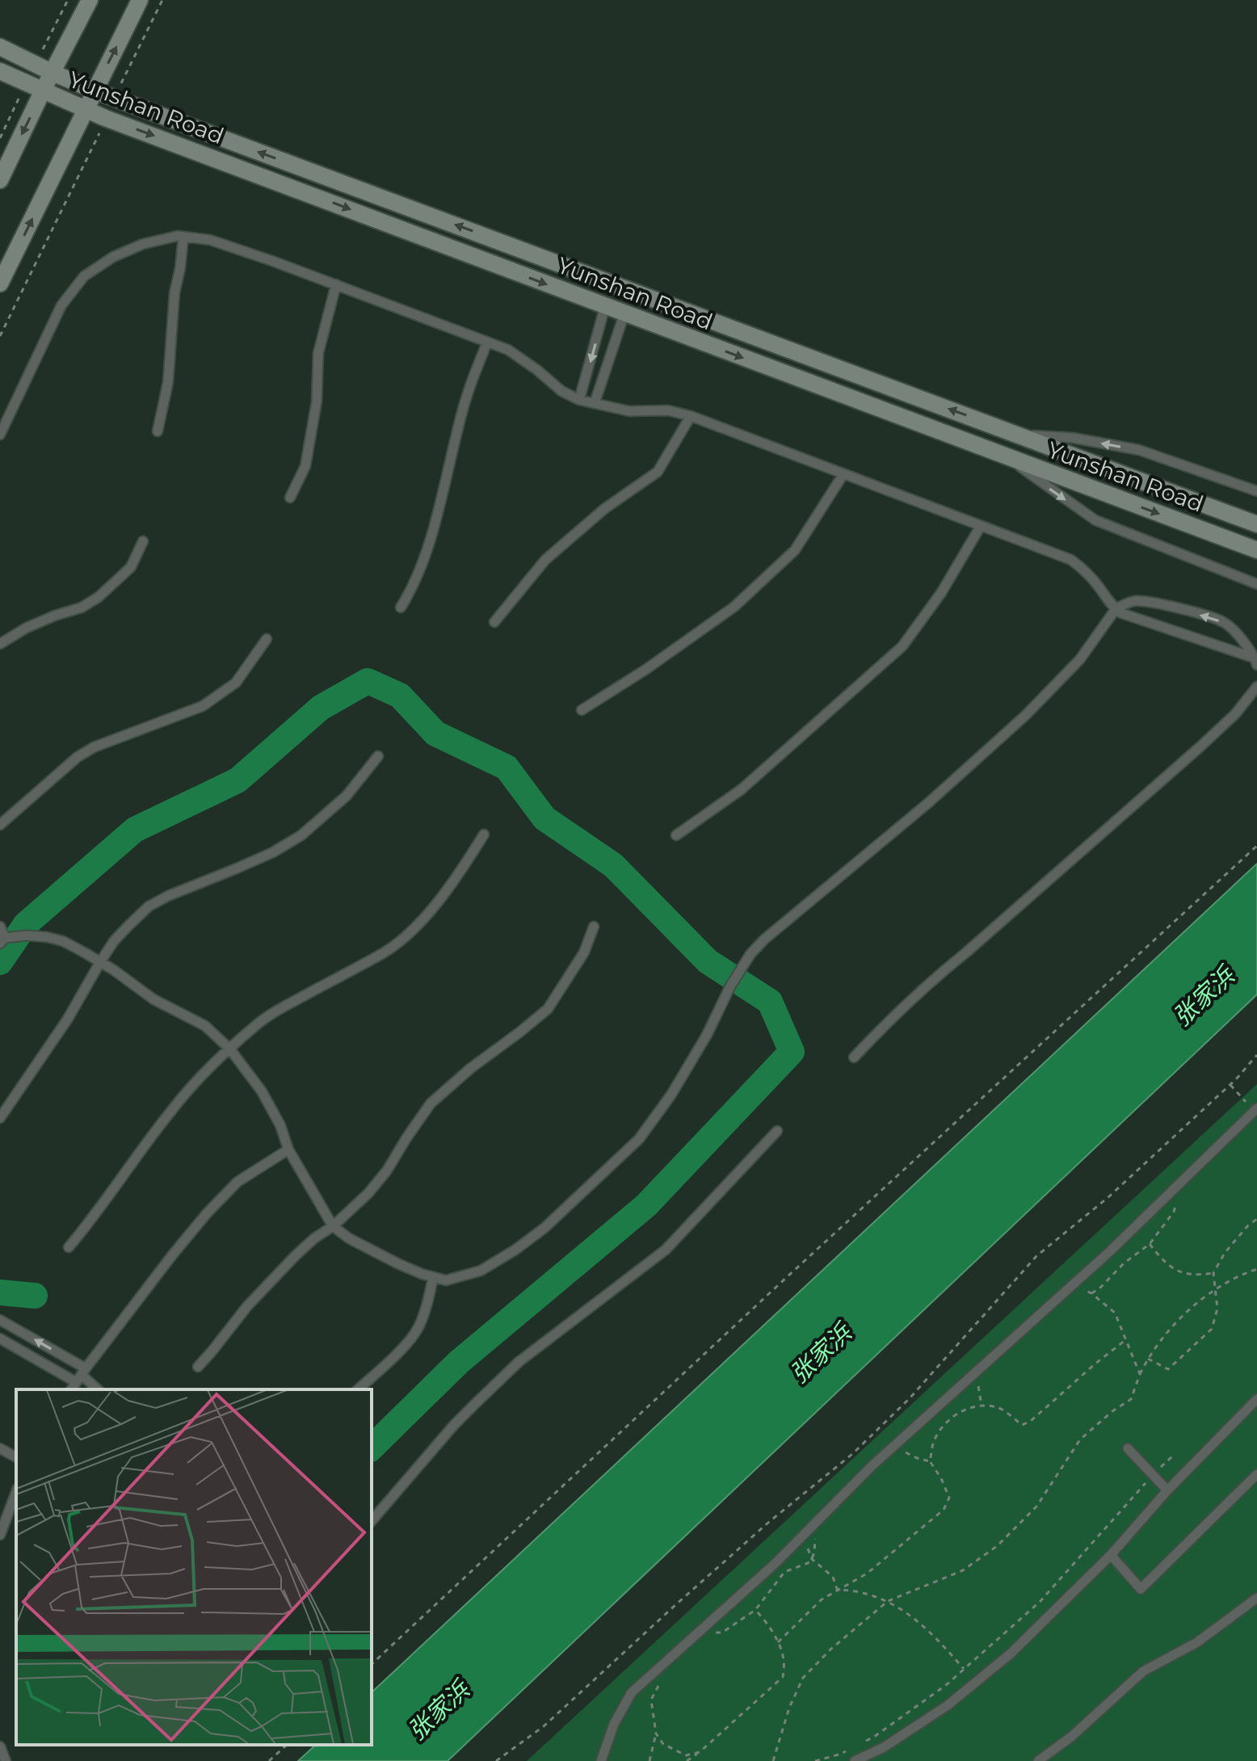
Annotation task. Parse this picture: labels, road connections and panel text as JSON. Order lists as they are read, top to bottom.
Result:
{
  "streets": {
    "main road": ["Yunshan Road"]
  },
  "water": ["张家浜"]
}
